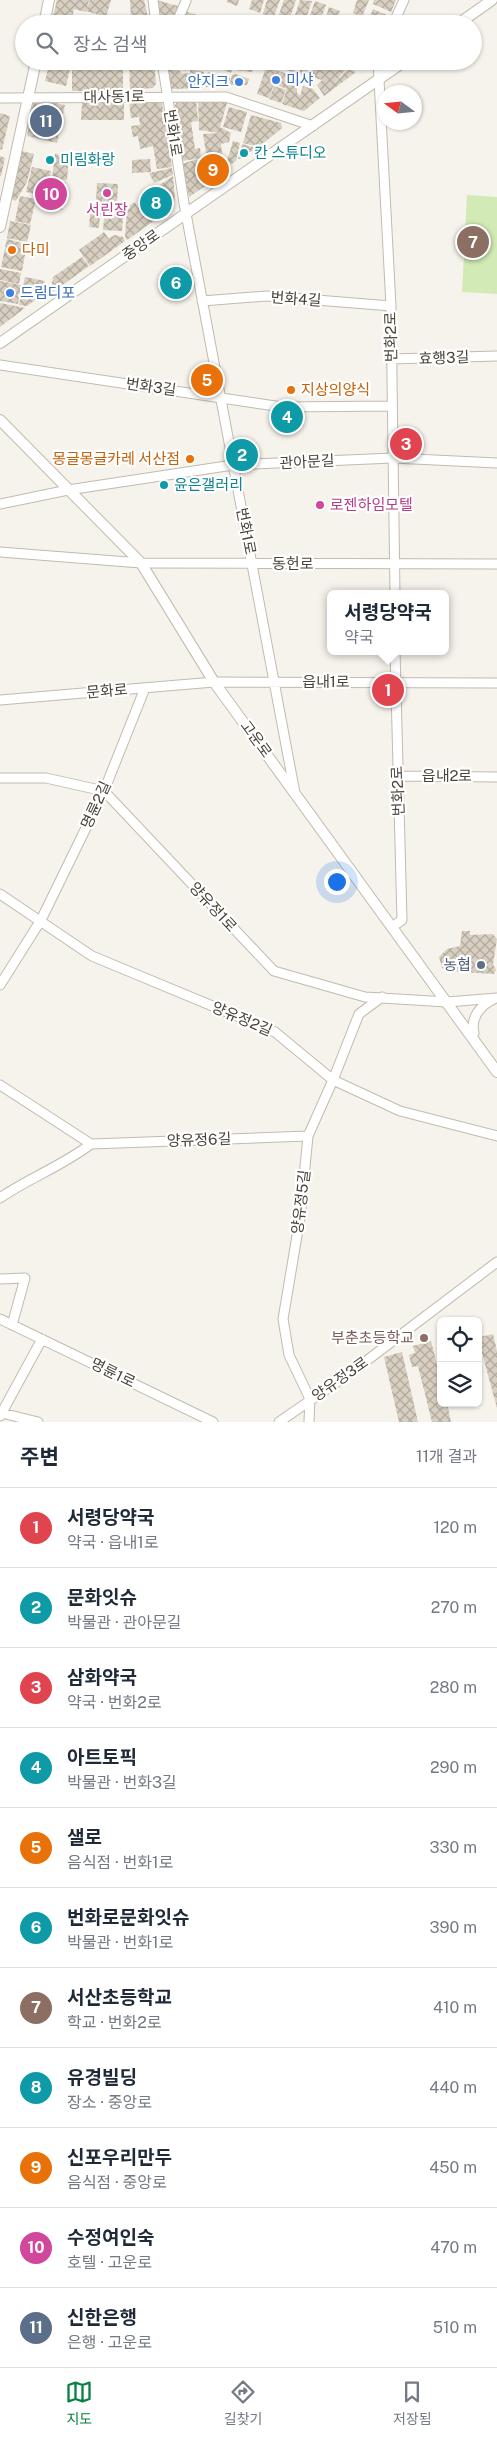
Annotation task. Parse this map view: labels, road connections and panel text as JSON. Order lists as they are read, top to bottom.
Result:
{
  "streets": {
    "street": [
      "대사동1로",
      "번화1로",
      "중앙로",
      "번화4길",
      "번화2로",
      "효행3길",
      "번화3길",
      "관아문길",
      "동헌로",
      "읍내1로",
      "문화로",
      "고운로",
      "읍내2로",
      "명륜2길",
      "양유정1로",
      "양유정2길",
      "양유정6길",
      "양유정5길",
      "명륜1로",
      "양유정3로"
    ]
  },
  "crossings": [
    ["대사동1로", "번화1로"],
    ["대사동1로", "중앙로"],
    ["번화1로", "중앙로"],
    ["번화1로", "번화4길"],
    ["번화1로", "번화3길"],
    ["번화1로", "관아문길"],
    ["번화1로", "동헌로"],
    ["번화1로", "읍내1로"],
    ["번화1로", "고운로"],
    ["중앙로", "번화2로"],
    ["번화4길", "번화2로"],
    ["번화2로", "효행3길"],
    ["번화2로", "번화3길"],
    ["번화2로", "관아문길"],
    ["번화2로", "동헌로"],
    ["번화2로", "읍내1로"],
    ["번화2로", "고운로"],
    ["번화2로", "읍내2로"],
    ["관아문길", "고운로"],
    ["동헌로", "고운로"],
    ["읍내1로", "문화로"],
    ["읍내1로", "고운로"],
    ["문화로", "고운로"],
    ["문화로", "명륜2길"],
    ["고운로", "양유정1로"],
    ["명륜2길", "양유정1로"],
    ["명륜2길", "양유정2길"],
    ["양유정1로", "양유정5길"],
    ["양유정2길", "양유정5길"],
    ["양유정6길", "양유정5길"],
    ["양유정5길", "양유정3로"]
  ],
  "places": [
    "미샤",
    "안지크",
    "칸 스튜디오",
    "미림화랑",
    "서린장",
    "다미",
    "드림디포",
    "지상의양식",
    "몽글몽글카레 서산점",
    "윤은갤러리",
    "로젠하임모텔",
    "농협",
    "부춘초등학교"
  ],
  "north": "left",
  "page": {
    "search": "장소 검색",
    "pins": [
      "11",
      "9",
      "10",
      "8",
      "7",
      "6",
      "5",
      "4",
      "3",
      "2",
      "1"
    ],
    "popup": ["서령당약국", "약국"],
    "heading": ["주변", "11개 결과"],
    "list": [
      {
        "mark": "1",
        "name": "서령당약국",
        "note": "약국 · 읍내1로",
        "value": "120 m"
      },
      {
        "mark": "2",
        "name": "문화잇슈",
        "note": "박물관 · 관아문길",
        "value": "270 m"
      },
      {
        "mark": "3",
        "name": "삼화약국",
        "note": "약국 · 번화2로",
        "value": "280 m"
      },
      {
        "mark": "4",
        "name": "아트토픽",
        "note": "박물관 · 번화3길",
        "value": "290 m"
      },
      {
        "mark": "5",
        "name": "샐로",
        "note": "음식점 · 번화1로",
        "value": "330 m"
      },
      {
        "mark": "6",
        "name": "번화로문화잇슈",
        "note": "박물관 · 번화1로",
        "value": "390 m"
      },
      {
        "mark": "7",
        "name": "서산초등학교",
        "note": "학교 · 번화2로",
        "value": "410 m"
      },
      {
        "mark": "8",
        "name": "유경빌딩",
        "note": "장소 · 중앙로",
        "value": "440 m"
      },
      {
        "mark": "9",
        "name": "신포우리만두",
        "note": "음식점 · 중앙로",
        "value": "450 m"
      },
      {
        "mark": "10",
        "name": "수정여인숙",
        "note": "호텔 · 고운로",
        "value": "470 m"
      },
      {
        "mark": "11",
        "name": "신한은행",
        "note": "은행 · 고운로",
        "value": "510 m"
      }
    ],
    "nav": ["지도", "길찾기", "저장됨"]
  }
}
